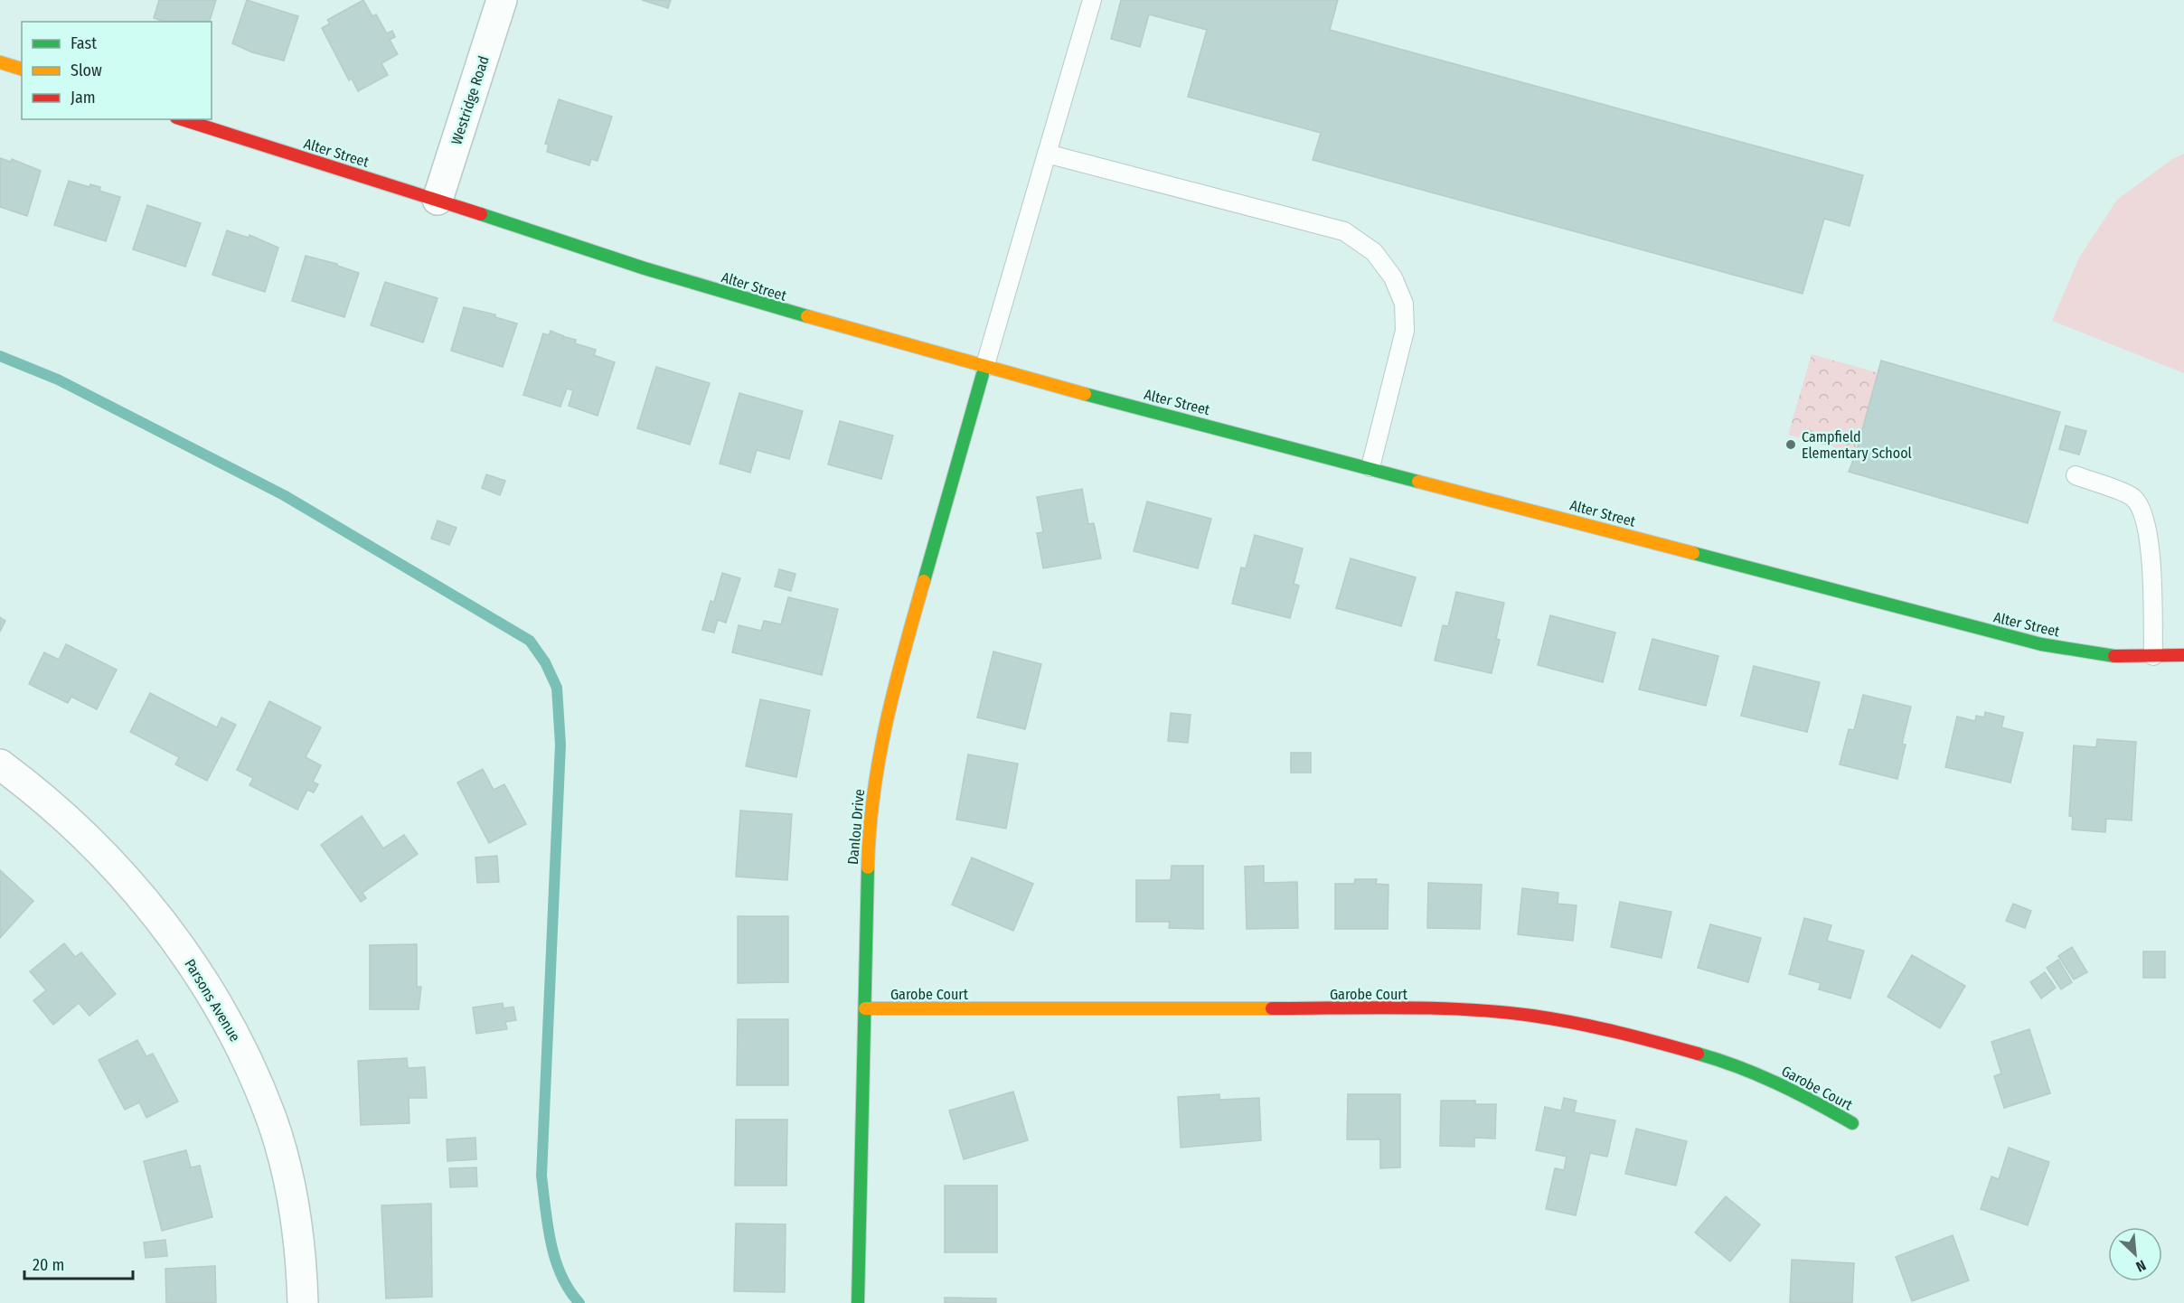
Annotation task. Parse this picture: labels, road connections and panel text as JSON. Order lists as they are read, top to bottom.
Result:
{
  "streets": {
    "street": [
      "Westridge Road",
      "Alter Street",
      "Danlou Drive",
      "Garobe Court",
      "Parsons Avenue"
    ]
  },
  "crossings": [
    ["Westridge Road", "Alter Street"],
    ["Alter Street", "Danlou Drive"],
    ["Danlou Drive", "Garobe Court"]
  ],
  "places": ["Campfield Elementary School"],
  "legend": ["Fast", "Slow", "Jam"],
  "scale_bar": "20 m",
  "north": "bottom right"
}
